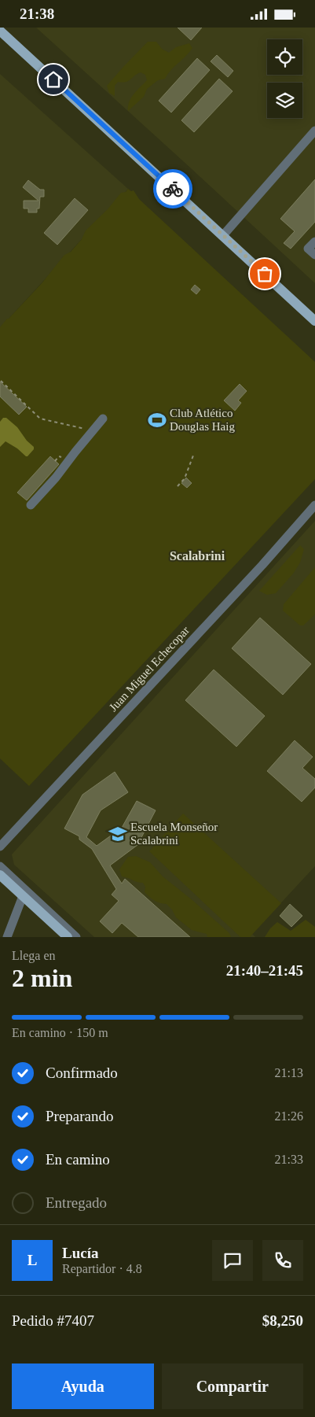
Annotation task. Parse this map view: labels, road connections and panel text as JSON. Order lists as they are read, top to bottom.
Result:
{
  "streets": {
    "street": ["Juan Miguel Echecopar"]
  },
  "districts": ["Scalabrini"],
  "places": {
    "sports": ["Club Atlético Douglas Haig"],
    "school or university": ["Escuela Monseñor Scalabrini"]
  },
  "page": {
    "status": "21:38",
    "heading": ["2 min", "Llega en", "21:40–21:45"],
    "panel": [
      "Lucía",
      "Repartidor · 4.8",
      "Pedido #7407",
      "$8,250"
    ],
    "bar": "En camino · 150 m",
    "list": [
      ["Confirmado", "21:13"],
      ["Preparando", "21:26"],
      ["En camino", "21:33"],
      "Entregado"
    ],
    "round": "L",
    "buttons": ["Ayuda", "Compartir"]
  }
}
